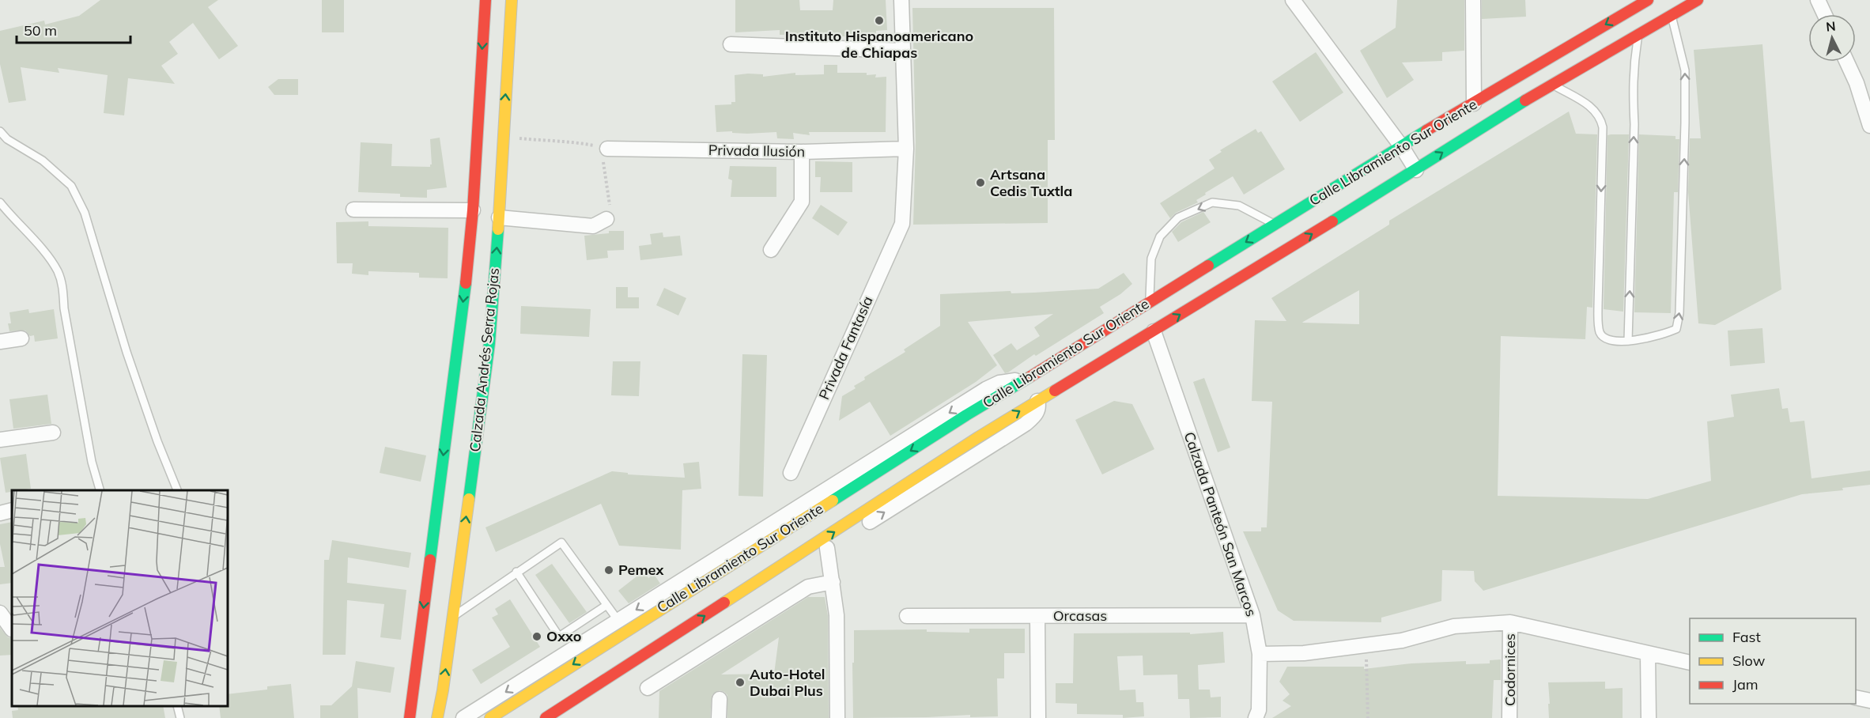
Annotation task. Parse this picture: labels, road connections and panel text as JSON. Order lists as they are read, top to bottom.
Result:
{
  "streets": {
    "main road": ["Calle Libramiento Sur Oriente", "Calzada Andrés Serra Rojas"],
    "street": [
      "Privada Ilusión",
      "Privada Fantasía",
      "Calzada Panteón San Marcos",
      "Orcasas",
      "Codornices"
    ]
  },
  "crossings": [
    ["Privada Ilusión", "Privada Fantasía"],
    ["Calle Libramiento Sur Oriente", "Calzada Panteón San Marcos"],
    ["Calzada Panteón San Marcos", "Orcasas"]
  ],
  "places": [
    "Instituto Hispanoamericano de Chiapas",
    "Artsana Cedis Tuxtla",
    "Pemex",
    "Oxxo",
    "Auto-Hotel Dubai Plus"
  ],
  "legend": ["Fast", "Slow", "Jam"],
  "scale_bar": "50 m",
  "north": "top"
}
